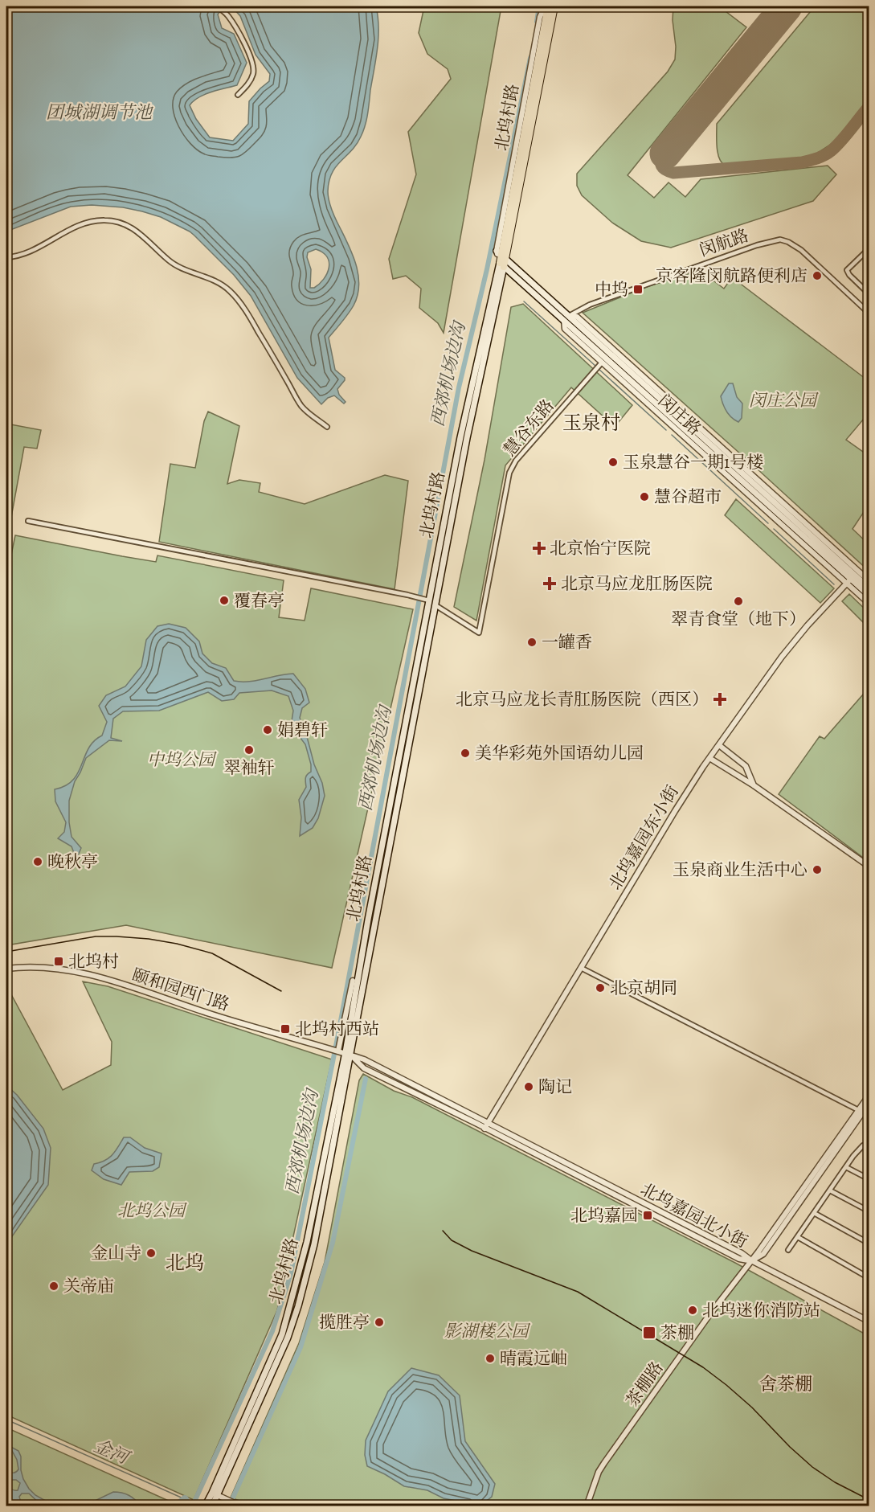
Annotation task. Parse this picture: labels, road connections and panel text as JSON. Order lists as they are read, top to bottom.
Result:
{
  "streets": {
    "main road": ["北坞村路", "闵庄路"],
    "street": [
      "闵航路",
      "慧谷东路",
      "北坞嘉园东小街",
      "颐和园西门路",
      "北坞嘉园北小街",
      "茶棚路"
    ]
  },
  "crossings": [
    ["北坞村路", "闵庄路"],
    ["北坞村路", "慧谷东路"],
    ["北坞村路", "颐和园西门路"],
    ["北坞村路", "北坞嘉园北小街"],
    ["闵航路", "闵庄路"],
    ["闵庄路", "慧谷东路"],
    ["闵庄路", "北坞嘉园东小街"],
    ["北坞嘉园东小街", "北坞嘉园北小街"],
    ["颐和园西门路", "北坞嘉园北小街"],
    ["北坞嘉园北小街", "茶棚路"]
  ],
  "districts": ["玉泉村", "北坞", "舍茶棚"],
  "water": ["团城湖调节池", "西郊机场边沟", "金河"],
  "parks": [
    "闵庄公园",
    "中坞公园",
    "北坞公园",
    "影湖楼公园"
  ],
  "places": {
    "other": [
      "京客隆闵航路便利店",
      "玉泉慧谷一期1号楼",
      "慧谷超市",
      "覆春亭",
      "翠青食堂（地下）",
      "一罐香",
      "娟碧轩",
      "翠袖轩",
      "美华彩苑外国语幼儿园",
      "晚秋亭",
      "玉泉商业生活中心",
      "北京胡同",
      "陶记",
      "金山寺",
      "关帝庙",
      "北坞迷你消防站",
      "揽胜亭",
      "晴霞远岫"
    ],
    "transit": [
      "中坞",
      "北坞村",
      "北坞村西站",
      "北坞嘉园",
      "茶棚"
    ],
    "health": ["北京怡宁医院", "北京马应龙肛肠医院", "北京马应龙长青肛肠医院（西区）"]
  }
}
